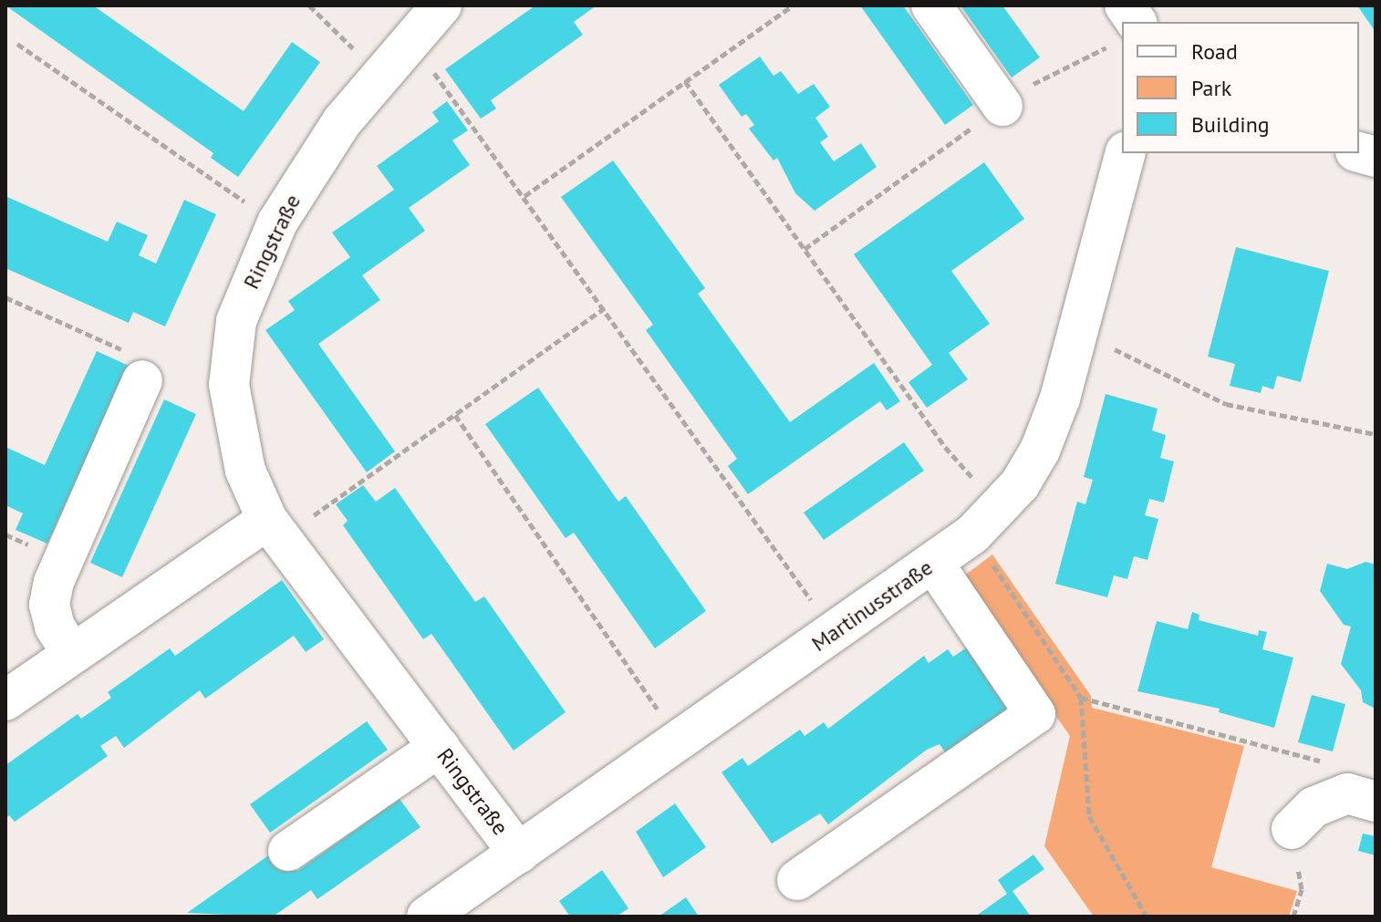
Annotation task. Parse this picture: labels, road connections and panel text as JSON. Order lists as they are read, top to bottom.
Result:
{
  "streets": {
    "street": ["Ringstraße", "Martinusstraße"]
  },
  "crossings": [
    ["Ringstraße", "Martinusstraße"]
  ],
  "legend": ["Road", "Park", "Building"]
}
